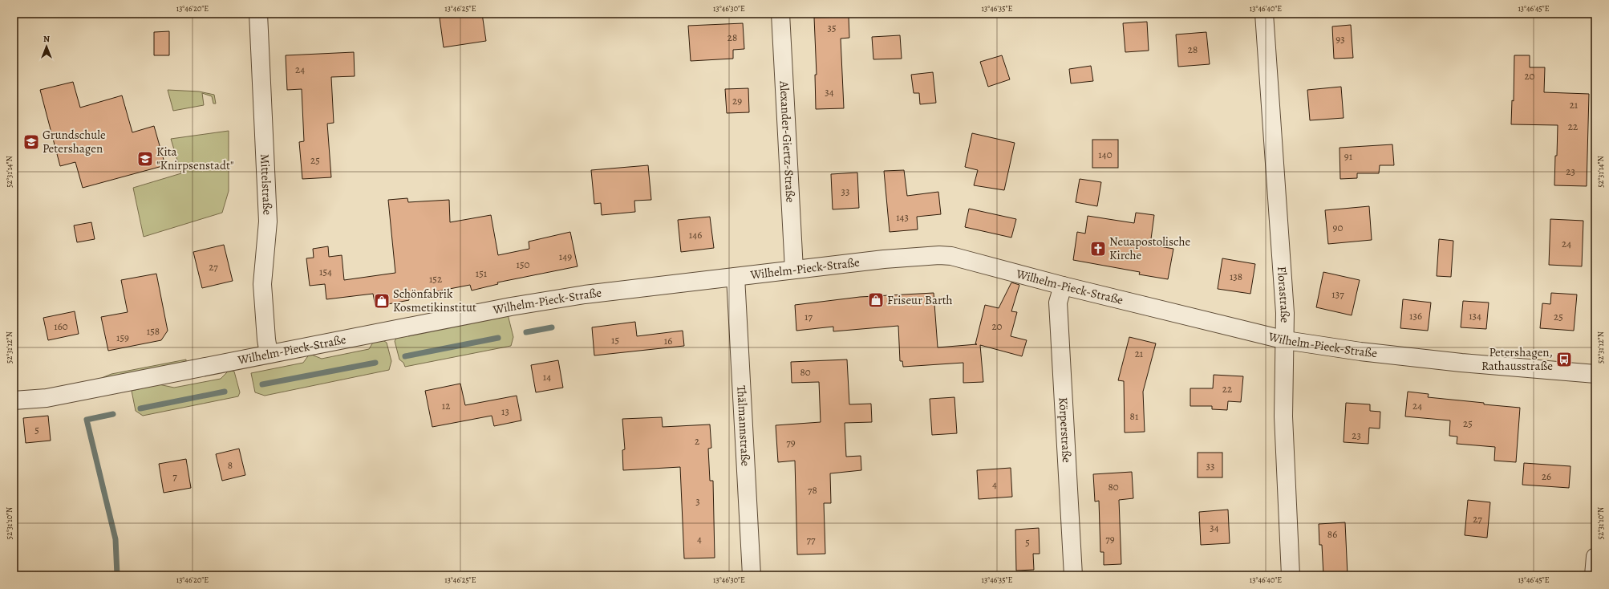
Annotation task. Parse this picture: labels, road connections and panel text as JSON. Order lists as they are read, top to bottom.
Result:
{
  "streets": {
    "street": [
      "Alexander-Giertz-Straße",
      "Mittelstraße",
      "Wilhelm-Pieck-Straße",
      "Florastraße",
      "Thälmannstraße",
      "Körperstraße"
    ]
  },
  "crossings": [
    ["Alexander-Giertz-Straße", "Wilhelm-Pieck-Straße"],
    ["Mittelstraße", "Wilhelm-Pieck-Straße"],
    ["Wilhelm-Pieck-Straße", "Florastraße"],
    ["Wilhelm-Pieck-Straße", "Thälmannstraße"],
    ["Wilhelm-Pieck-Straße", "Körperstraße"]
  ],
  "places": {
    "school or university": ["Grundschule Petershagen", "Kita \"Knirpsenstadt\""],
    "church": ["Neuapostolische Kirche"],
    "shop": ["Friseur Barth", "Schönfabrik Kosmetikinstitut"],
    "bus stop": ["Petershagen, Rathausstraße"]
  },
  "house_numbers": [
    "35",
    "28",
    "93",
    "28",
    "24",
    "20",
    "34",
    "29",
    "21",
    "22",
    "140",
    "91",
    "25",
    "23",
    "33",
    "143",
    "90",
    "146",
    "24",
    "149",
    "150",
    "27",
    "154",
    "151",
    "138",
    "152",
    "137",
    "136",
    "134",
    "17",
    "25",
    "160",
    "20",
    "158",
    "159",
    "15",
    "16",
    "21",
    "80",
    "14",
    "22",
    "12",
    "24",
    "13",
    "81",
    "25",
    "5",
    "23",
    "2",
    "79",
    "8",
    "33",
    "7",
    "26",
    "4",
    "80",
    "78",
    "3",
    "27",
    "34",
    "86",
    "4",
    "79",
    "77",
    "5"
  ],
  "north": "top",
  "coordinates": [
    "13°46'20\"E",
    "13°46'25\"E",
    "13°46'30\"E",
    "13°46'35\"E",
    "13°46'40\"E",
    "13°46'45\"E",
    "52°31'14\"N",
    "52°31'12\"N",
    "52°31'10\"N"
  ]
}
